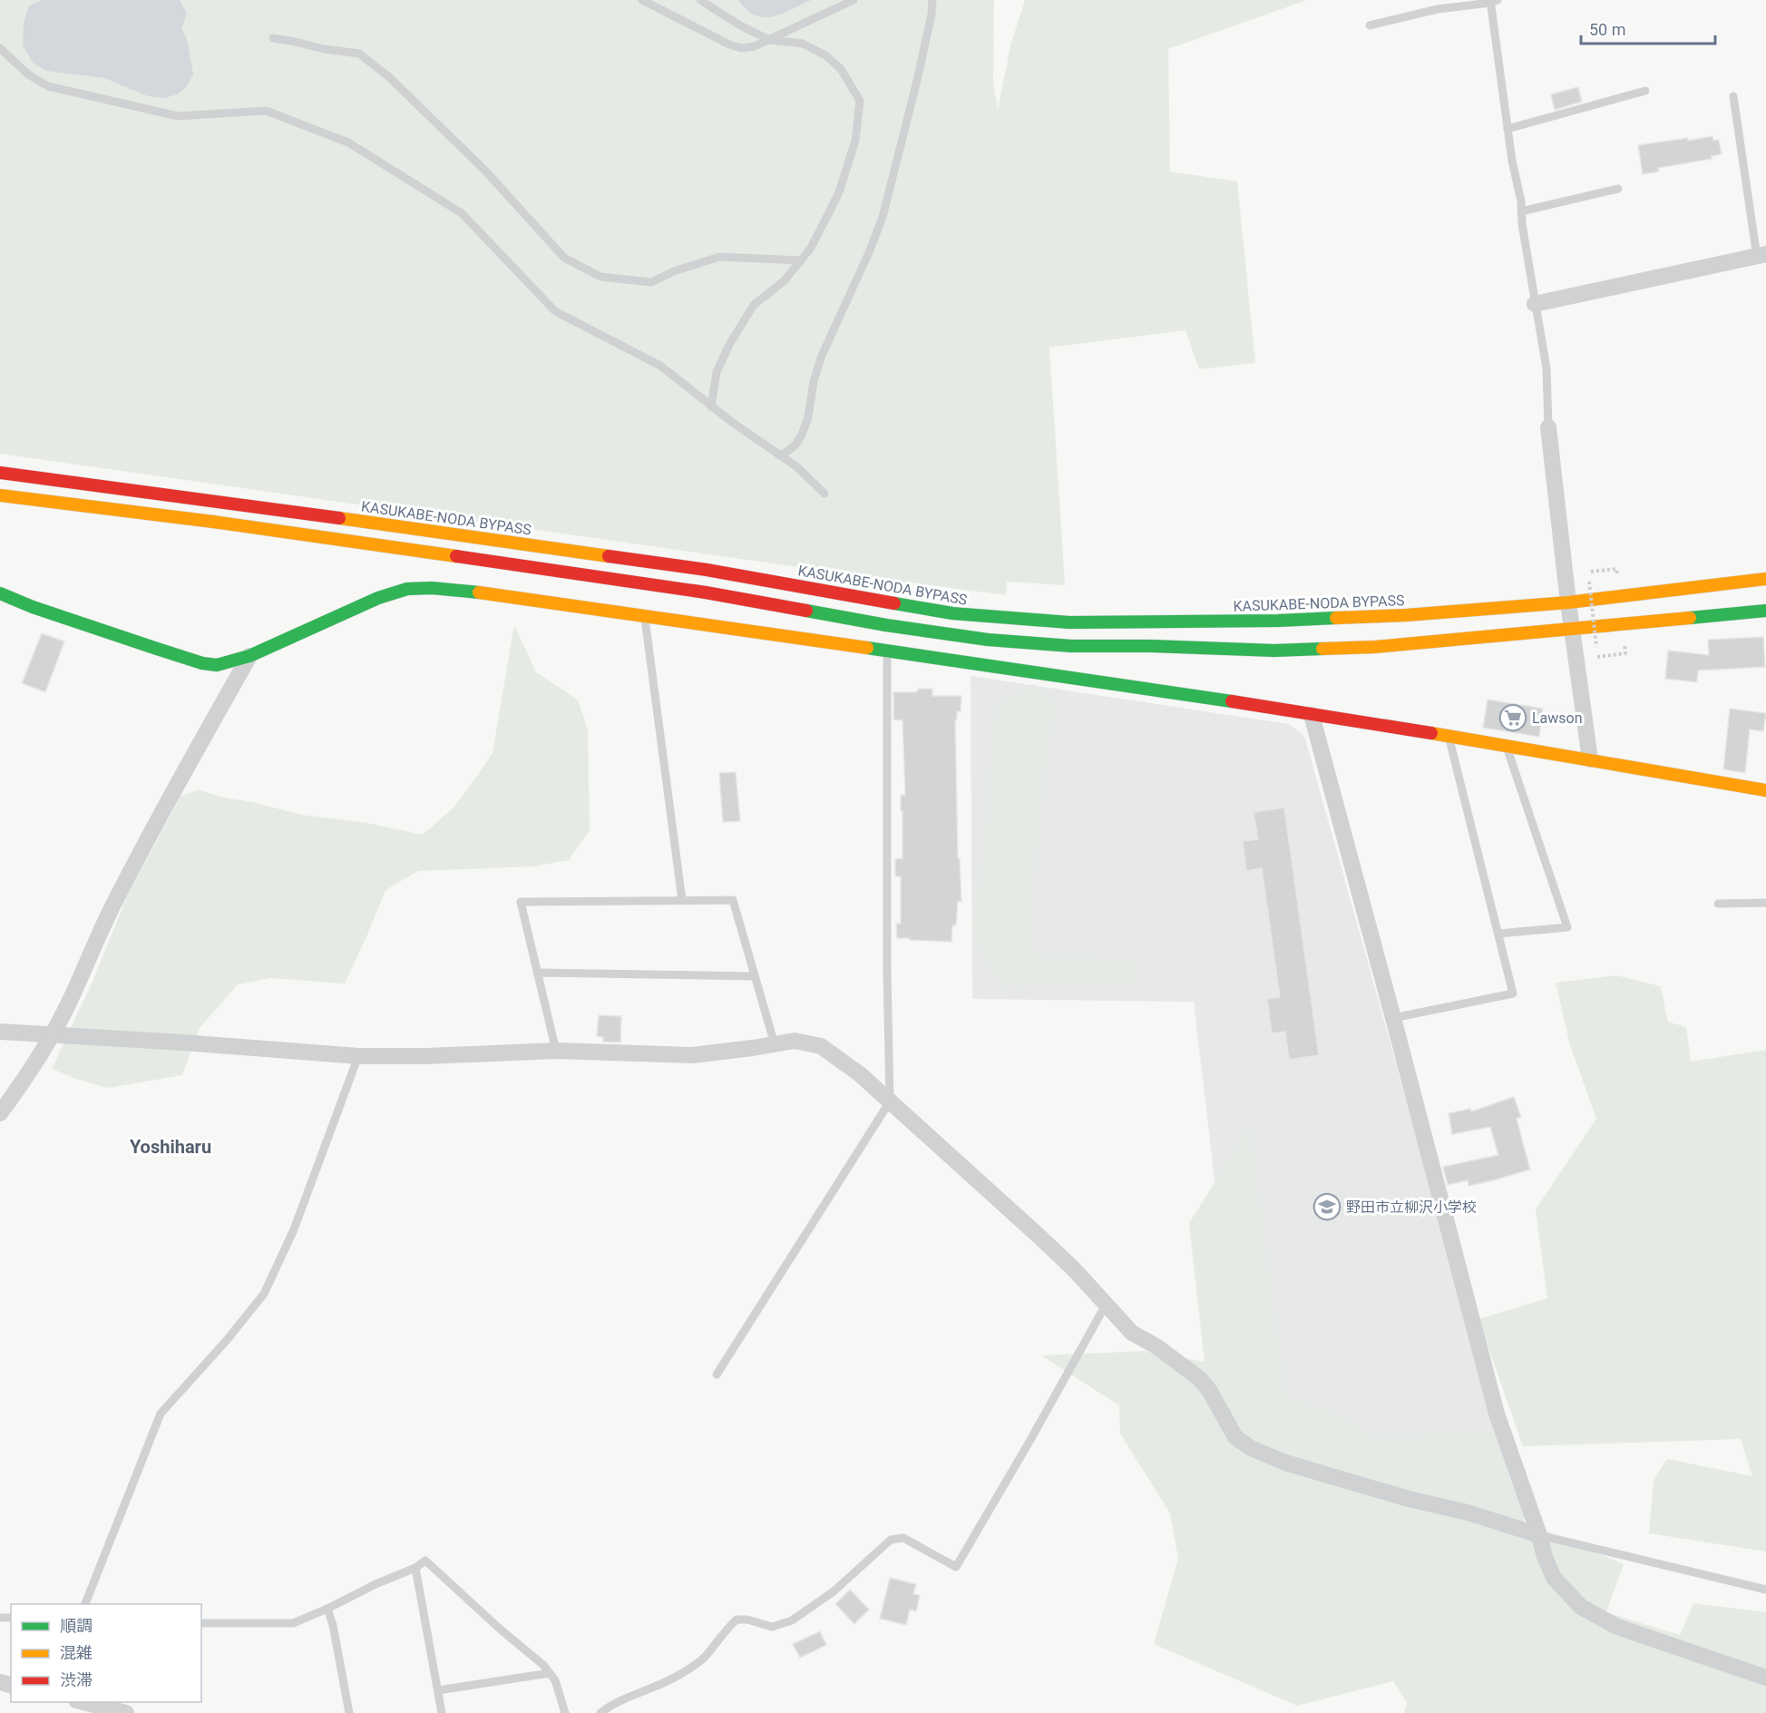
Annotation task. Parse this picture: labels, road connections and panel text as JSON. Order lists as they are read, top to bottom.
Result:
{
  "streets": {
    "main road": ["KASUKABE-NODA BYPASS"]
  },
  "districts": ["Yoshiharu"],
  "places": {
    "supermarket": ["Lawson"],
    "school or university": ["野田市立柳沢小学校"]
  },
  "legend": ["順調", "混雑", "渋滞"],
  "scale_bar": "50 m"
}
